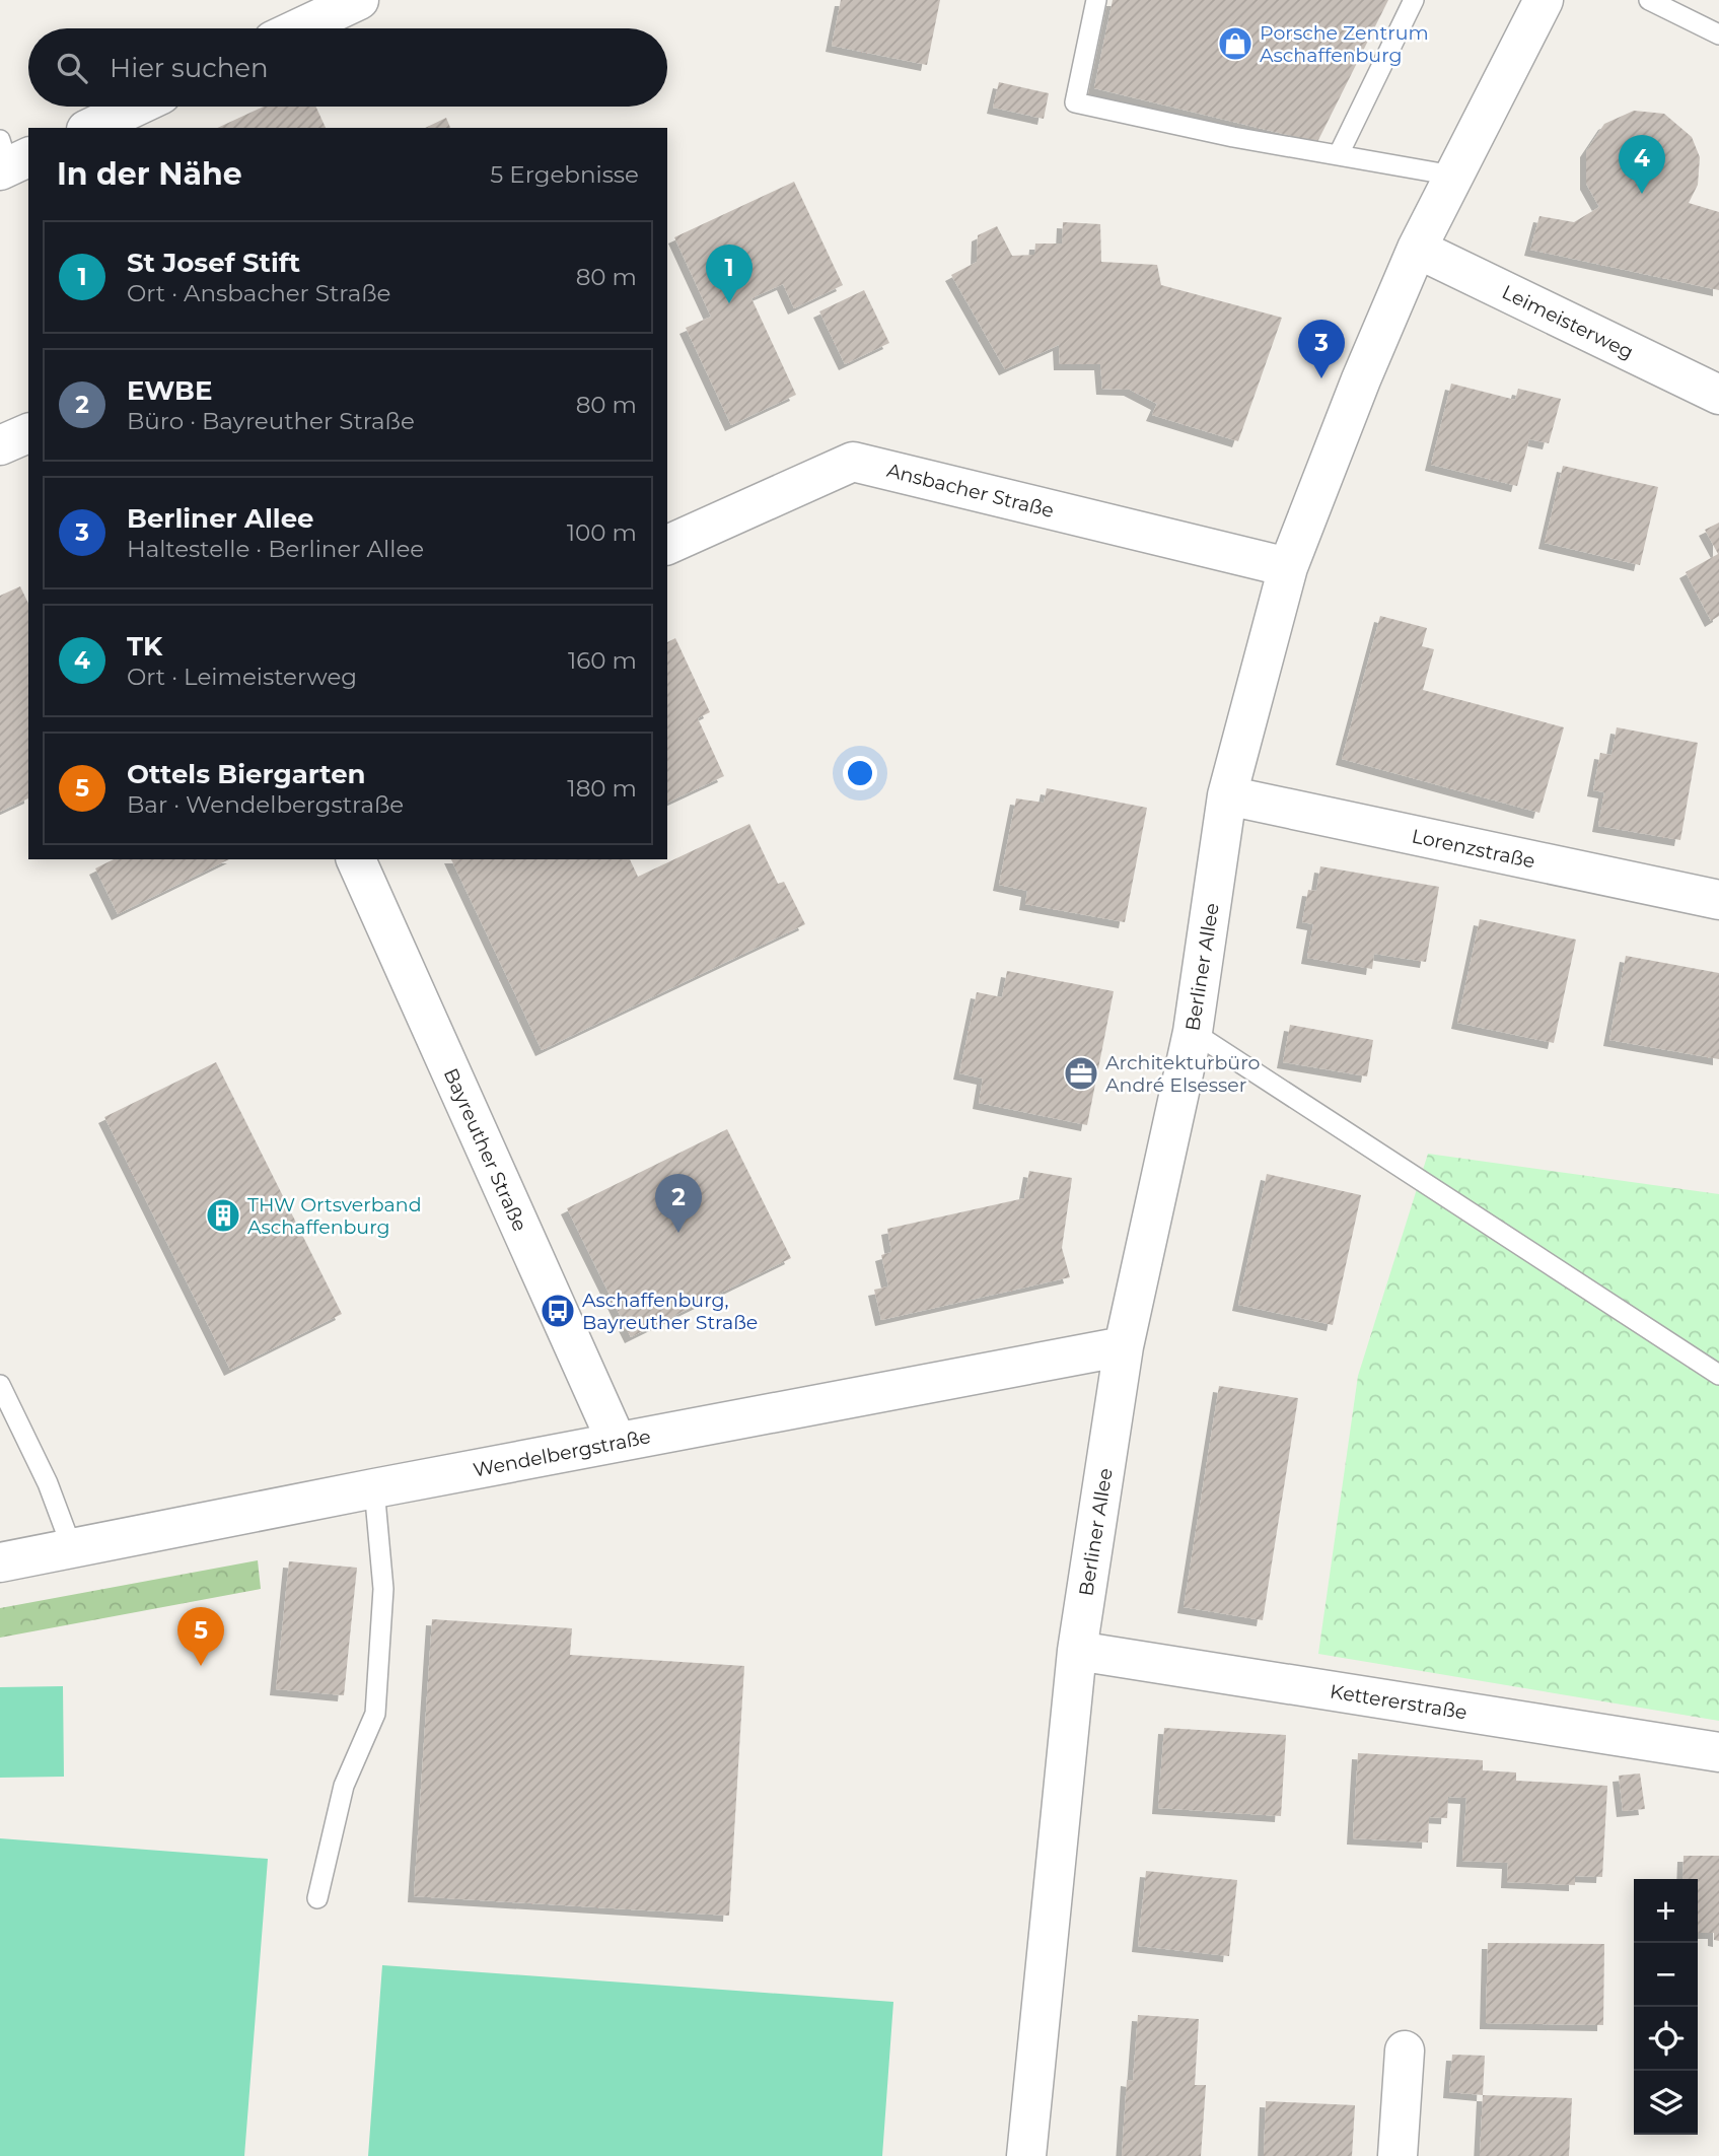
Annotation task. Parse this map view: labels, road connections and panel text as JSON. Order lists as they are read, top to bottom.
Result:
{
  "streets": {
    "street": [
      "Leimeisterweg",
      "Ansbacher Straße",
      "Lorenzstraße",
      "Berliner Allee",
      "Bayreuther Straße",
      "Wendelbergstraße",
      "Kettererstraße"
    ]
  },
  "crossings": [
    ["Leimeisterweg", "Berliner Allee"],
    ["Ansbacher Straße", "Berliner Allee"],
    ["Lorenzstraße", "Berliner Allee"],
    ["Berliner Allee", "Wendelbergstraße"],
    ["Berliner Allee", "Kettererstraße"],
    ["Bayreuther Straße", "Wendelbergstraße"]
  ],
  "places": {
    "shop": ["Porsche Zentrum Aschaffenburg"],
    "office": ["Architekturbüro André Elsesser"],
    "building": ["THW Ortsverband Aschaffenburg"],
    "bus stop": ["Aschaffenburg, Bayreuther Straße"]
  },
  "page": {
    "search": "Hier suchen",
    "heading": ["In der Nähe", "5 Ergebnisse"],
    "pins": [
      "4",
      "1",
      "3",
      "2",
      "5"
    ],
    "list": [
      {
        "mark": "1",
        "name": "St Josef Stift",
        "note": "Ort · Ansbacher Straße",
        "value": "80 m"
      },
      {
        "mark": "2",
        "name": "EWBE",
        "note": "Büro · Bayreuther Straße",
        "value": "80 m"
      },
      {
        "mark": "3",
        "name": "Berliner Allee",
        "note": "Haltestelle · Berliner Allee",
        "value": "100 m"
      },
      {
        "mark": "4",
        "name": "TK",
        "note": "Ort · Leimeisterweg",
        "value": "160 m"
      },
      {
        "mark": "5",
        "name": "Ottels Biergarten",
        "note": "Bar · Wendelbergstraße",
        "value": "180 m"
      }
    ],
    "map_buttons": ["+", "−"]
  }
}
